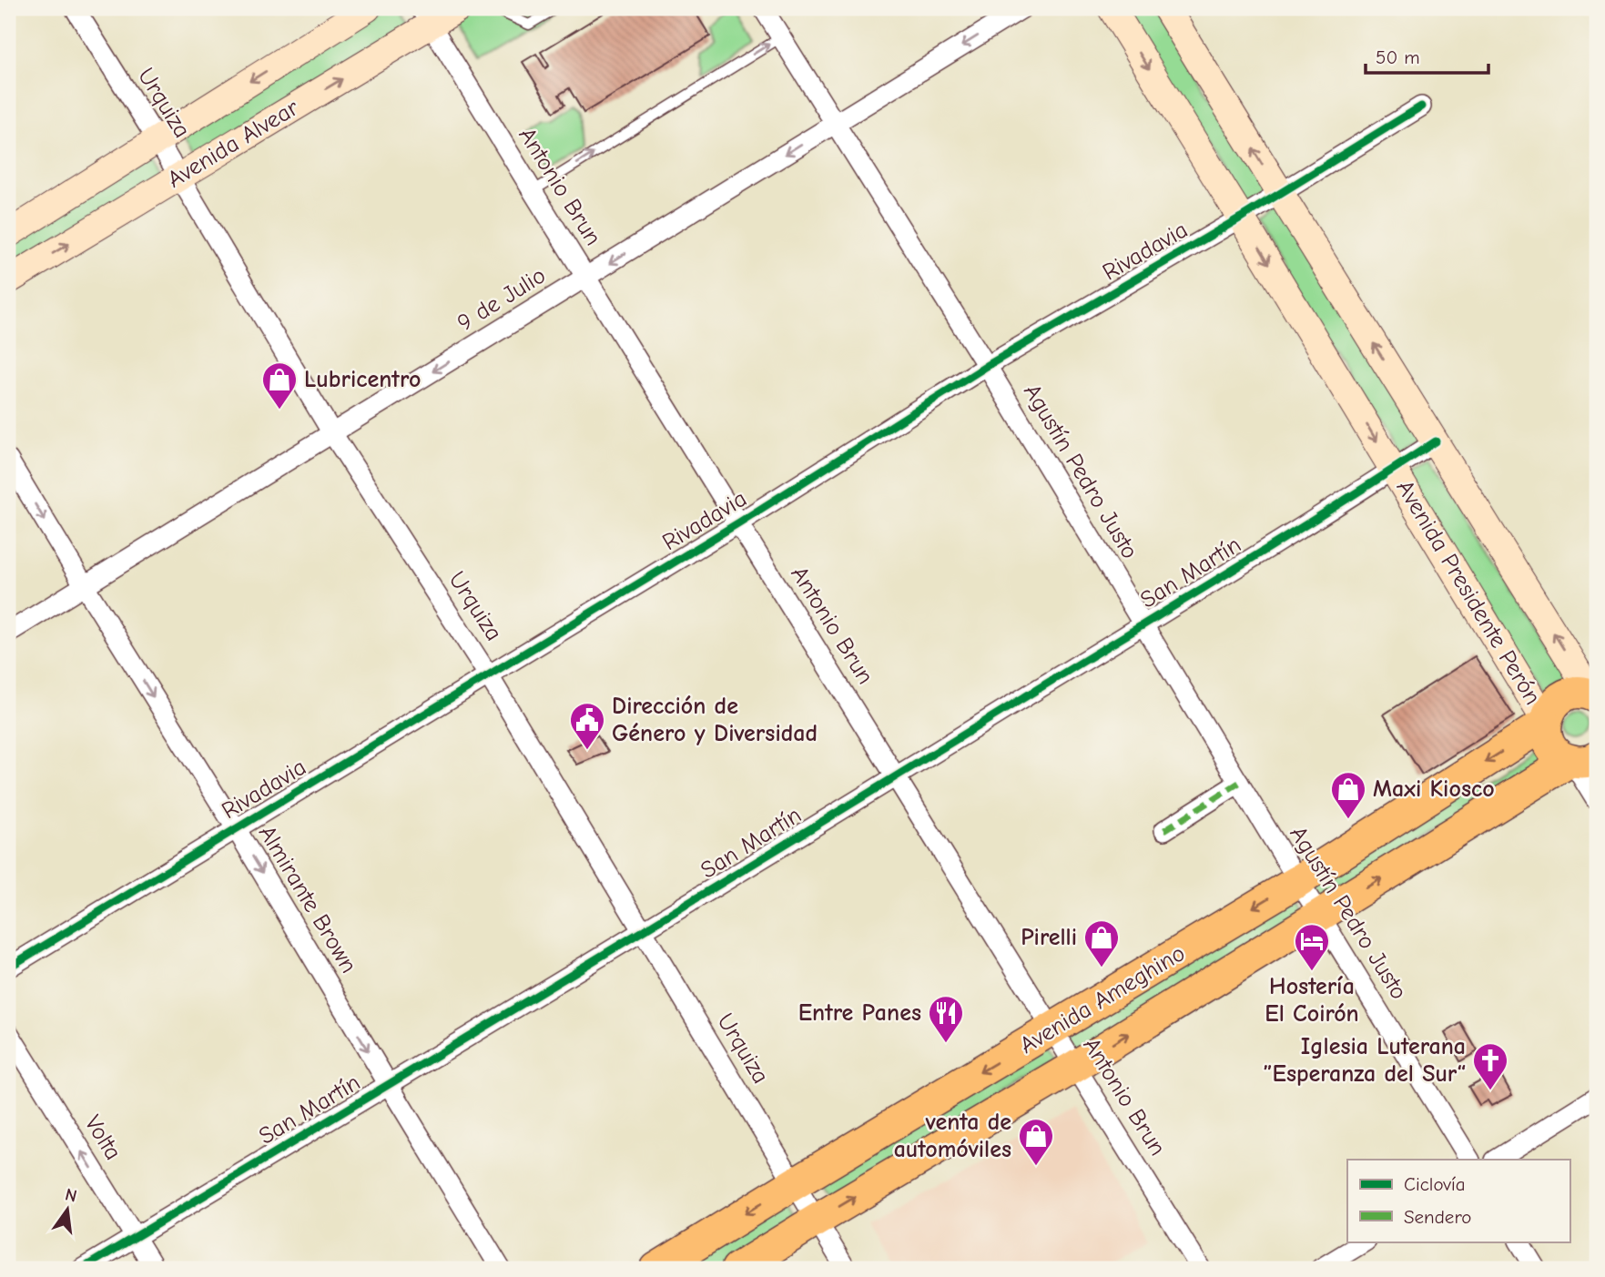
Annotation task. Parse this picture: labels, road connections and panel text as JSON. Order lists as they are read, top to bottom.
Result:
{
  "streets": {
    "highway": ["Avenida Ameghino"],
    "main road": ["Avenida Alvear", "Avenida Presidente Perón"],
    "street": [
      "Urquiza",
      "Antonio Brun",
      "Rivadavia",
      "9 de Julio",
      "Agustín Pedro Justo",
      "San Martín",
      "Almirante Brown",
      "Volta"
    ]
  },
  "crossings": [
    ["Urquiza", "Avenida Alvear"],
    ["Urquiza", "Rivadavia"],
    ["Urquiza", "9 de Julio"],
    ["Urquiza", "San Martín"],
    ["Urquiza", "Avenida Ameghino"],
    ["Avenida Alvear", "Antonio Brun"],
    ["Antonio Brun", "Rivadavia"],
    ["Antonio Brun", "9 de Julio"],
    ["Antonio Brun", "San Martín"],
    ["Antonio Brun", "Avenida Ameghino"],
    ["Rivadavia", "Agustín Pedro Justo"],
    ["Rivadavia", "Avenida Presidente Perón"],
    ["Rivadavia", "Almirante Brown"],
    ["9 de Julio", "Agustín Pedro Justo"],
    ["9 de Julio", "Almirante Brown"],
    ["Agustín Pedro Justo", "San Martín"],
    ["Agustín Pedro Justo", "Avenida Ameghino"],
    ["San Martín", "Avenida Presidente Perón"],
    ["San Martín", "Almirante Brown"],
    ["San Martín", "Volta"],
    ["Avenida Presidente Perón", "Avenida Ameghino"]
  ],
  "one_way": ["9 de Julio", "Almirante Brown", "Volta"],
  "places": {
    "shop": [
      "Lubricentro",
      "Maxi Kiosco",
      "Pirelli",
      "venta de automóviles"
    ],
    "public building": ["Dirección de Género y Diversidad"],
    "hotel": ["Hostería El Coirón"],
    "restaurant": ["Entre Panes"],
    "church": ["Iglesia Luterana ”Esperanza del Sur“"]
  },
  "legend": ["Ciclovía", "Sendero"],
  "scale_bar": "50 m",
  "north": "top"
}
